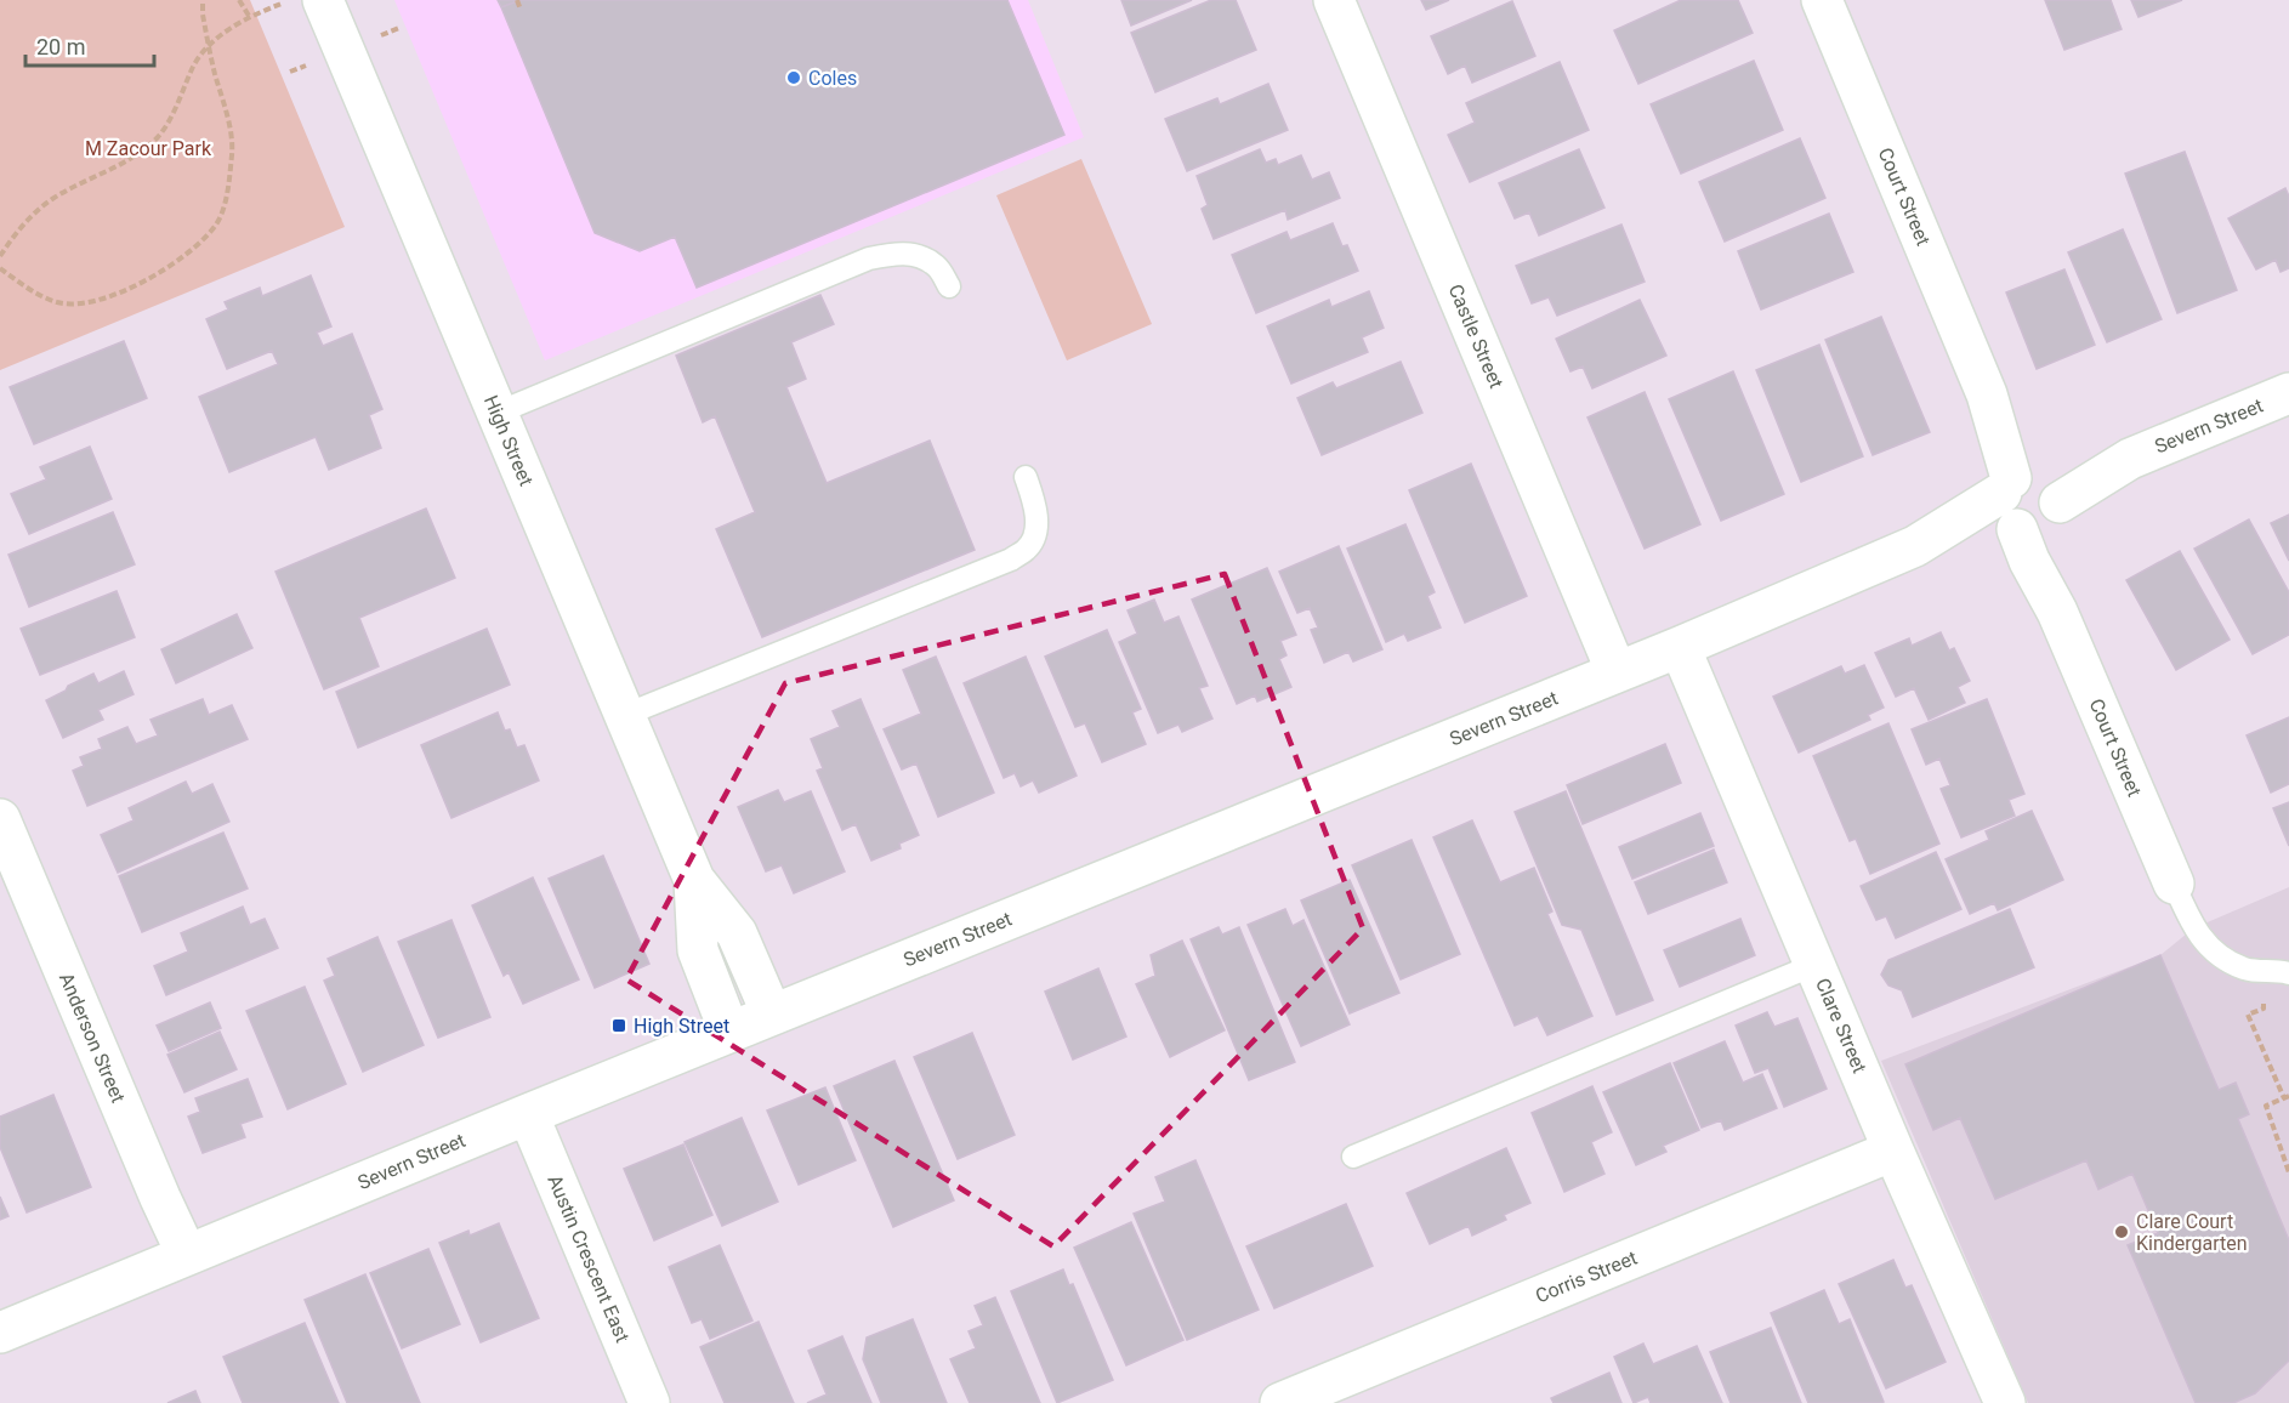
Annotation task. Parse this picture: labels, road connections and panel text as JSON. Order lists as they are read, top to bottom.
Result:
{
  "streets": {
    "street": [
      "Court Street",
      "Castle Street",
      "Severn Street",
      "High Street",
      "Clare Street",
      "Anderson Street",
      "Austin Crescent East",
      "Corris Street"
    ]
  },
  "crossings": [
    ["Court Street", "Severn Street"],
    ["Castle Street", "Severn Street"],
    ["Severn Street", "High Street"],
    ["Severn Street", "Clare Street"],
    ["Severn Street", "Anderson Street"],
    ["Severn Street", "Austin Crescent East"],
    ["Clare Street", "Corris Street"]
  ],
  "parks": ["M Zacour Park"],
  "places": {
    "other": ["Coles", "Clare Court Kindergarten"],
    "transit": ["High Street"]
  },
  "scale_bar": "20 m"
}
